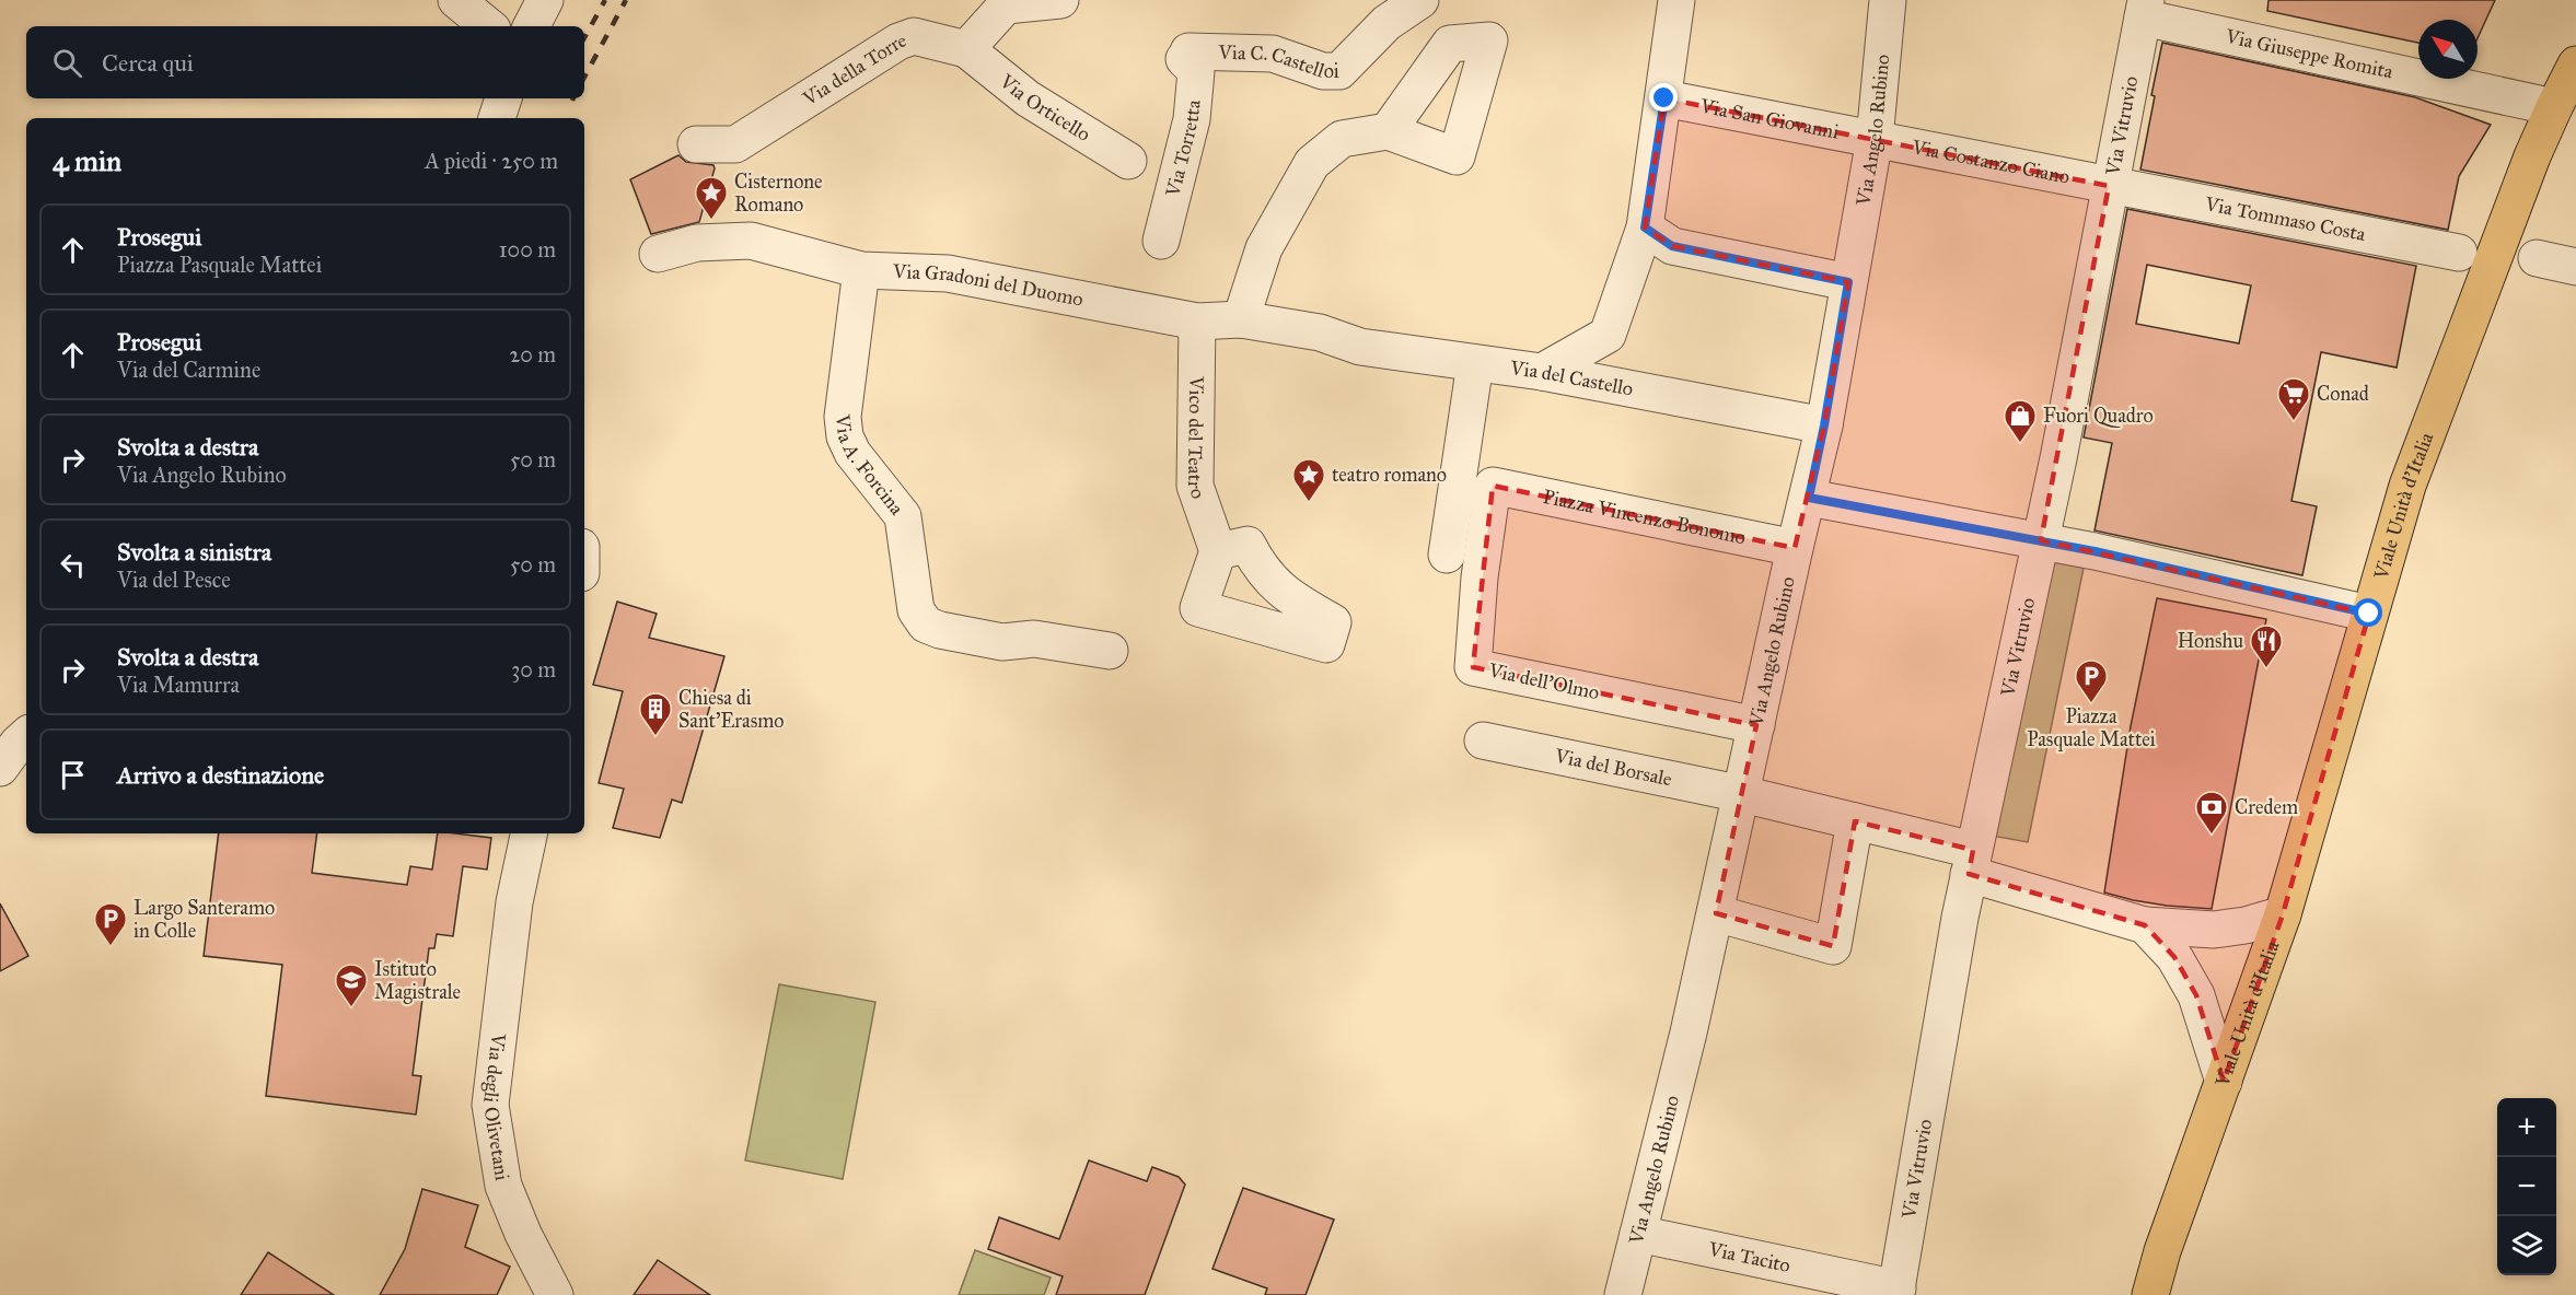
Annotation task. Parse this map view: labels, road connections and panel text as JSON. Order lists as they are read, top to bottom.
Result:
{
  "streets": {
    "main road": ["Viale Unità d'Italia"],
    "street": [
      "Via Giuseppe Romita",
      "Via C. Castelloi",
      "Via della Torre",
      "Via Orticello",
      "Via San Giovanni",
      "Via Vitruvio",
      "Via Angelo Rubino",
      "Via Torretta",
      "Via Costanzo Ciano",
      "Via Tommaso Costa",
      "Via Gradoni del Duomo",
      "Via del Castello",
      "Vico del Teatro",
      "Via A. Forcina",
      "Piazza Vincenzo Bonomo",
      "Via dell'Olmo",
      "Via del Borsale",
      "Via degli Olivetani",
      "Via Tacito"
    ]
  },
  "crossings": [
    ["Via Giuseppe Romita", "Via Vitruvio"],
    ["Via Giuseppe Romita", "Viale Unità d'Italia"],
    ["Via C. Castelloi", "Via Torretta"],
    ["Via della Torre", "Via Orticello"],
    ["Via San Giovanni", "Via Angelo Rubino"],
    ["Via San Giovanni", "Via Costanzo Ciano"],
    ["Via Vitruvio", "Via Costanzo Ciano"],
    ["Via Vitruvio", "Via Tommaso Costa"],
    ["Via Vitruvio", "Via Tacito"],
    ["Via Angelo Rubino", "Via Costanzo Ciano"],
    ["Via Angelo Rubino", "Via del Castello"],
    ["Via Angelo Rubino", "Piazza Vincenzo Bonomo"],
    ["Via Angelo Rubino", "Via dell'Olmo"],
    ["Via Angelo Rubino", "Via del Borsale"],
    ["Via Angelo Rubino", "Via Tacito"],
    ["Via Costanzo Ciano", "Via Tommaso Costa"],
    ["Via Gradoni del Duomo", "Via del Castello"],
    ["Via Gradoni del Duomo", "Vico del Teatro"],
    ["Via Gradoni del Duomo", "Via A. Forcina"],
    ["Piazza Vincenzo Bonomo", "Via dell'Olmo"]
  ],
  "places": {
    "place": ["Cisternone Romano", "teatro romano"],
    "supermarket": ["Conad"],
    "shop": ["Fuori Quadro"],
    "restaurant": ["Honshu"],
    "parking": ["Piazza Pasquale Mattei", "Largo Santeramo in Colle"],
    "building": ["Chiesa di Sant'Erasmo"],
    "bank": ["Credem"],
    "school or university": ["Istituto Magistrale"]
  },
  "north": "top left",
  "page": {
    "search": "Cerca qui",
    "heading": ["4 min", "A piedi · 250 m"],
    "list": [
      ["Prosegui", "Piazza Pasquale Mattei", "100 m"],
      ["Prosegui", "Via del Carmine", "20 m"],
      ["Svolta a destra", "Via Angelo Rubino", "50 m"],
      ["Svolta a sinistra", "Via del Pesce", "50 m"],
      ["Svolta a destra", "Via Mamurra", "30 m"],
      "Arrivo a destinazione"
    ],
    "map_buttons": ["+", "−"]
  }
}
